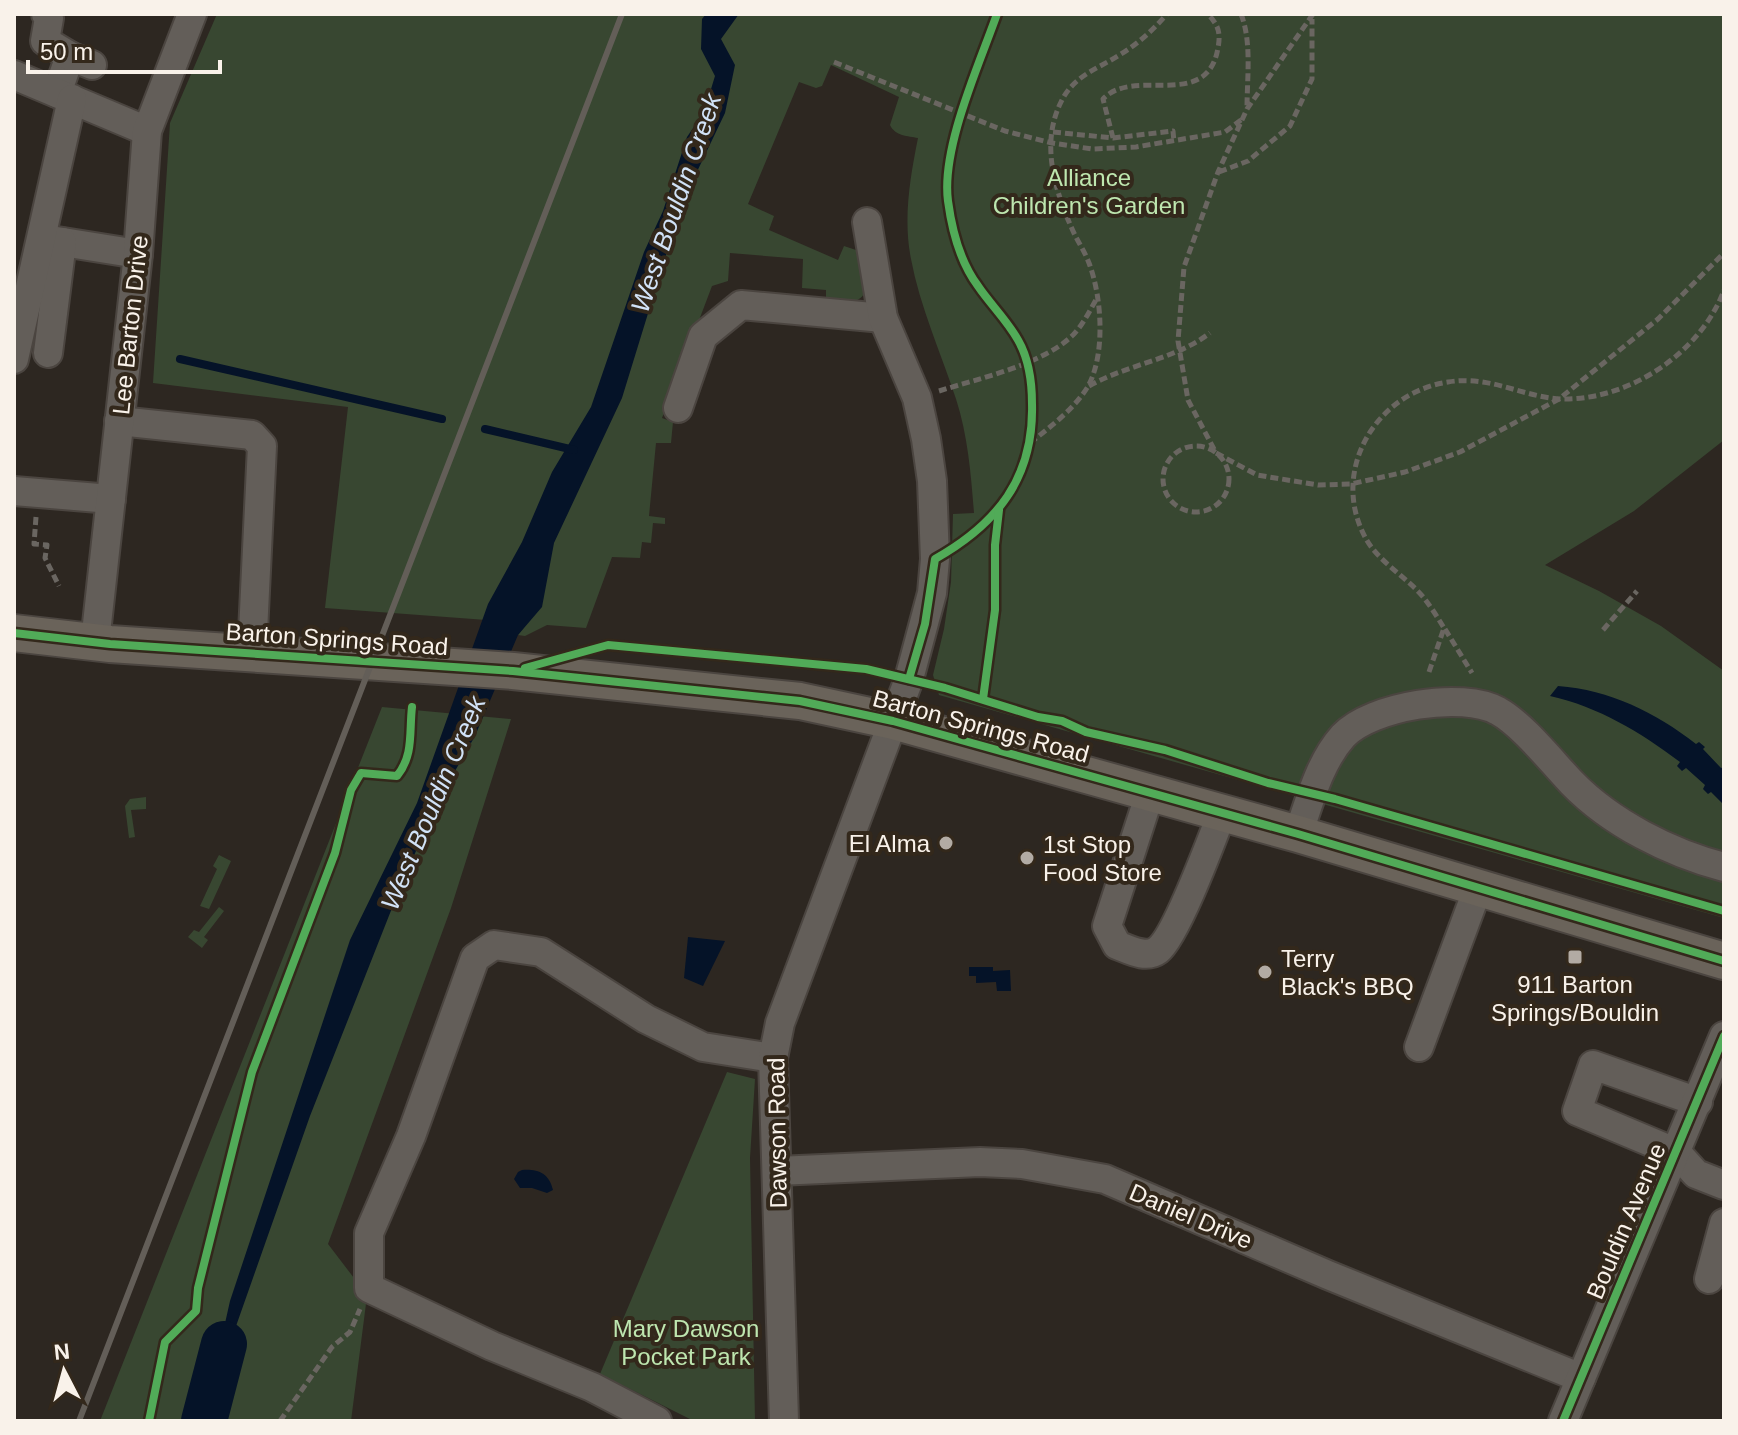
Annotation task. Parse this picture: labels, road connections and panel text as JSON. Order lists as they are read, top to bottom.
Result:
{
  "streets": {
    "main road": ["Barton Springs Road"],
    "street": [
      "Lee Barton Drive",
      "Dawson Road",
      "Daniel Drive",
      "Bouldin Avenue"
    ]
  },
  "crossings": [
    ["Lee Barton Drive", "Barton Springs Road"],
    ["Barton Springs Road", "Dawson Road"],
    ["Dawson Road", "Daniel Drive"],
    ["Daniel Drive", "Bouldin Avenue"]
  ],
  "water": ["West Bouldin Creek"],
  "parks": ["Alliance Children's Garden", "Mary Dawson Pocket Park"],
  "places": {
    "other": ["El Alma", "1st Stop Food Store", "Terry Black's BBQ"],
    "transit": ["911 Barton Springs/Bouldin"]
  },
  "scale_bar": "50 m",
  "north": "top"
}
